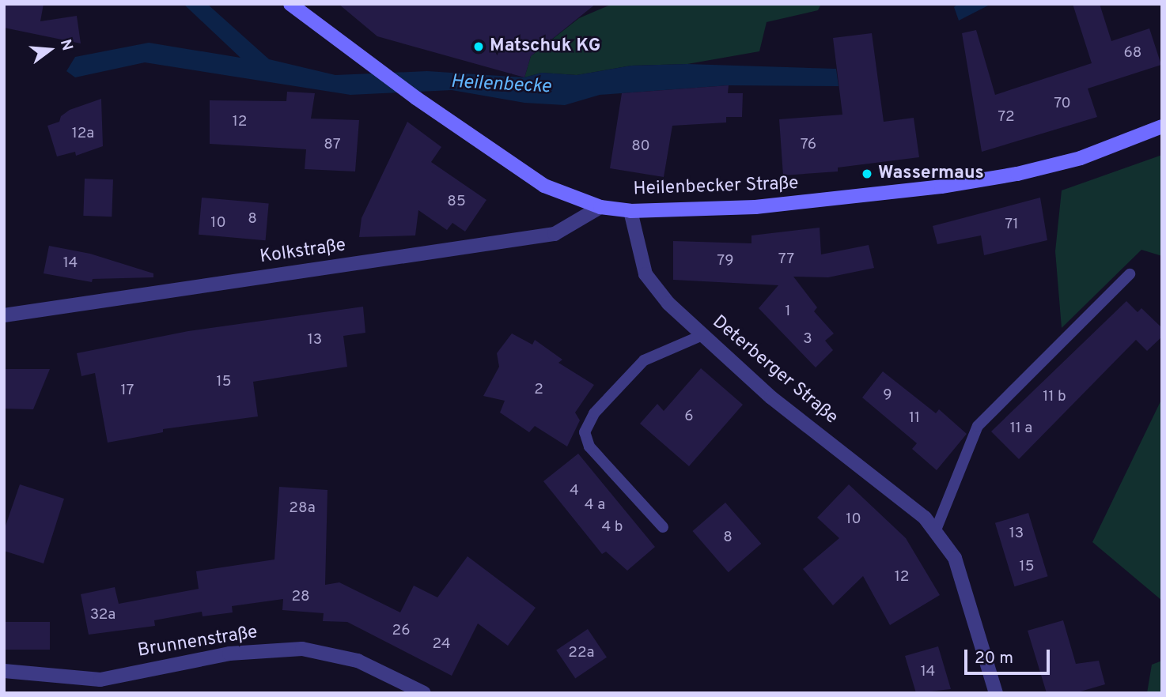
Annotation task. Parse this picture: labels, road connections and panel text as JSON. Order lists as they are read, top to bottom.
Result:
{
  "streets": {
    "main road": ["Heilenbecker Straße"],
    "street": ["Kolkstraße", "Deterberger Straße", "Brunnenstraße"]
  },
  "crossings": [
    ["Heilenbecker Straße", "Kolkstraße"],
    ["Heilenbecker Straße", "Deterberger Straße"]
  ],
  "water": ["Heilenbecke"],
  "places": ["Matschuk KG", "Wassermaus"],
  "house_numbers": [
    "68",
    "70",
    "72",
    "12",
    "12a",
    "87",
    "76",
    "80",
    "85",
    "8",
    "10",
    "71",
    "77",
    "79",
    "14",
    "1",
    "3",
    "13",
    "15",
    "2",
    "17",
    "9",
    "11 b",
    "6",
    "11",
    "11 a",
    "4",
    "4 a",
    "28a",
    "10",
    "4 b",
    "13",
    "8",
    "15",
    "12",
    "28",
    "32a",
    "26",
    "24",
    "22a",
    "14"
  ],
  "scale_bar": "20 m",
  "north": "right"
}
